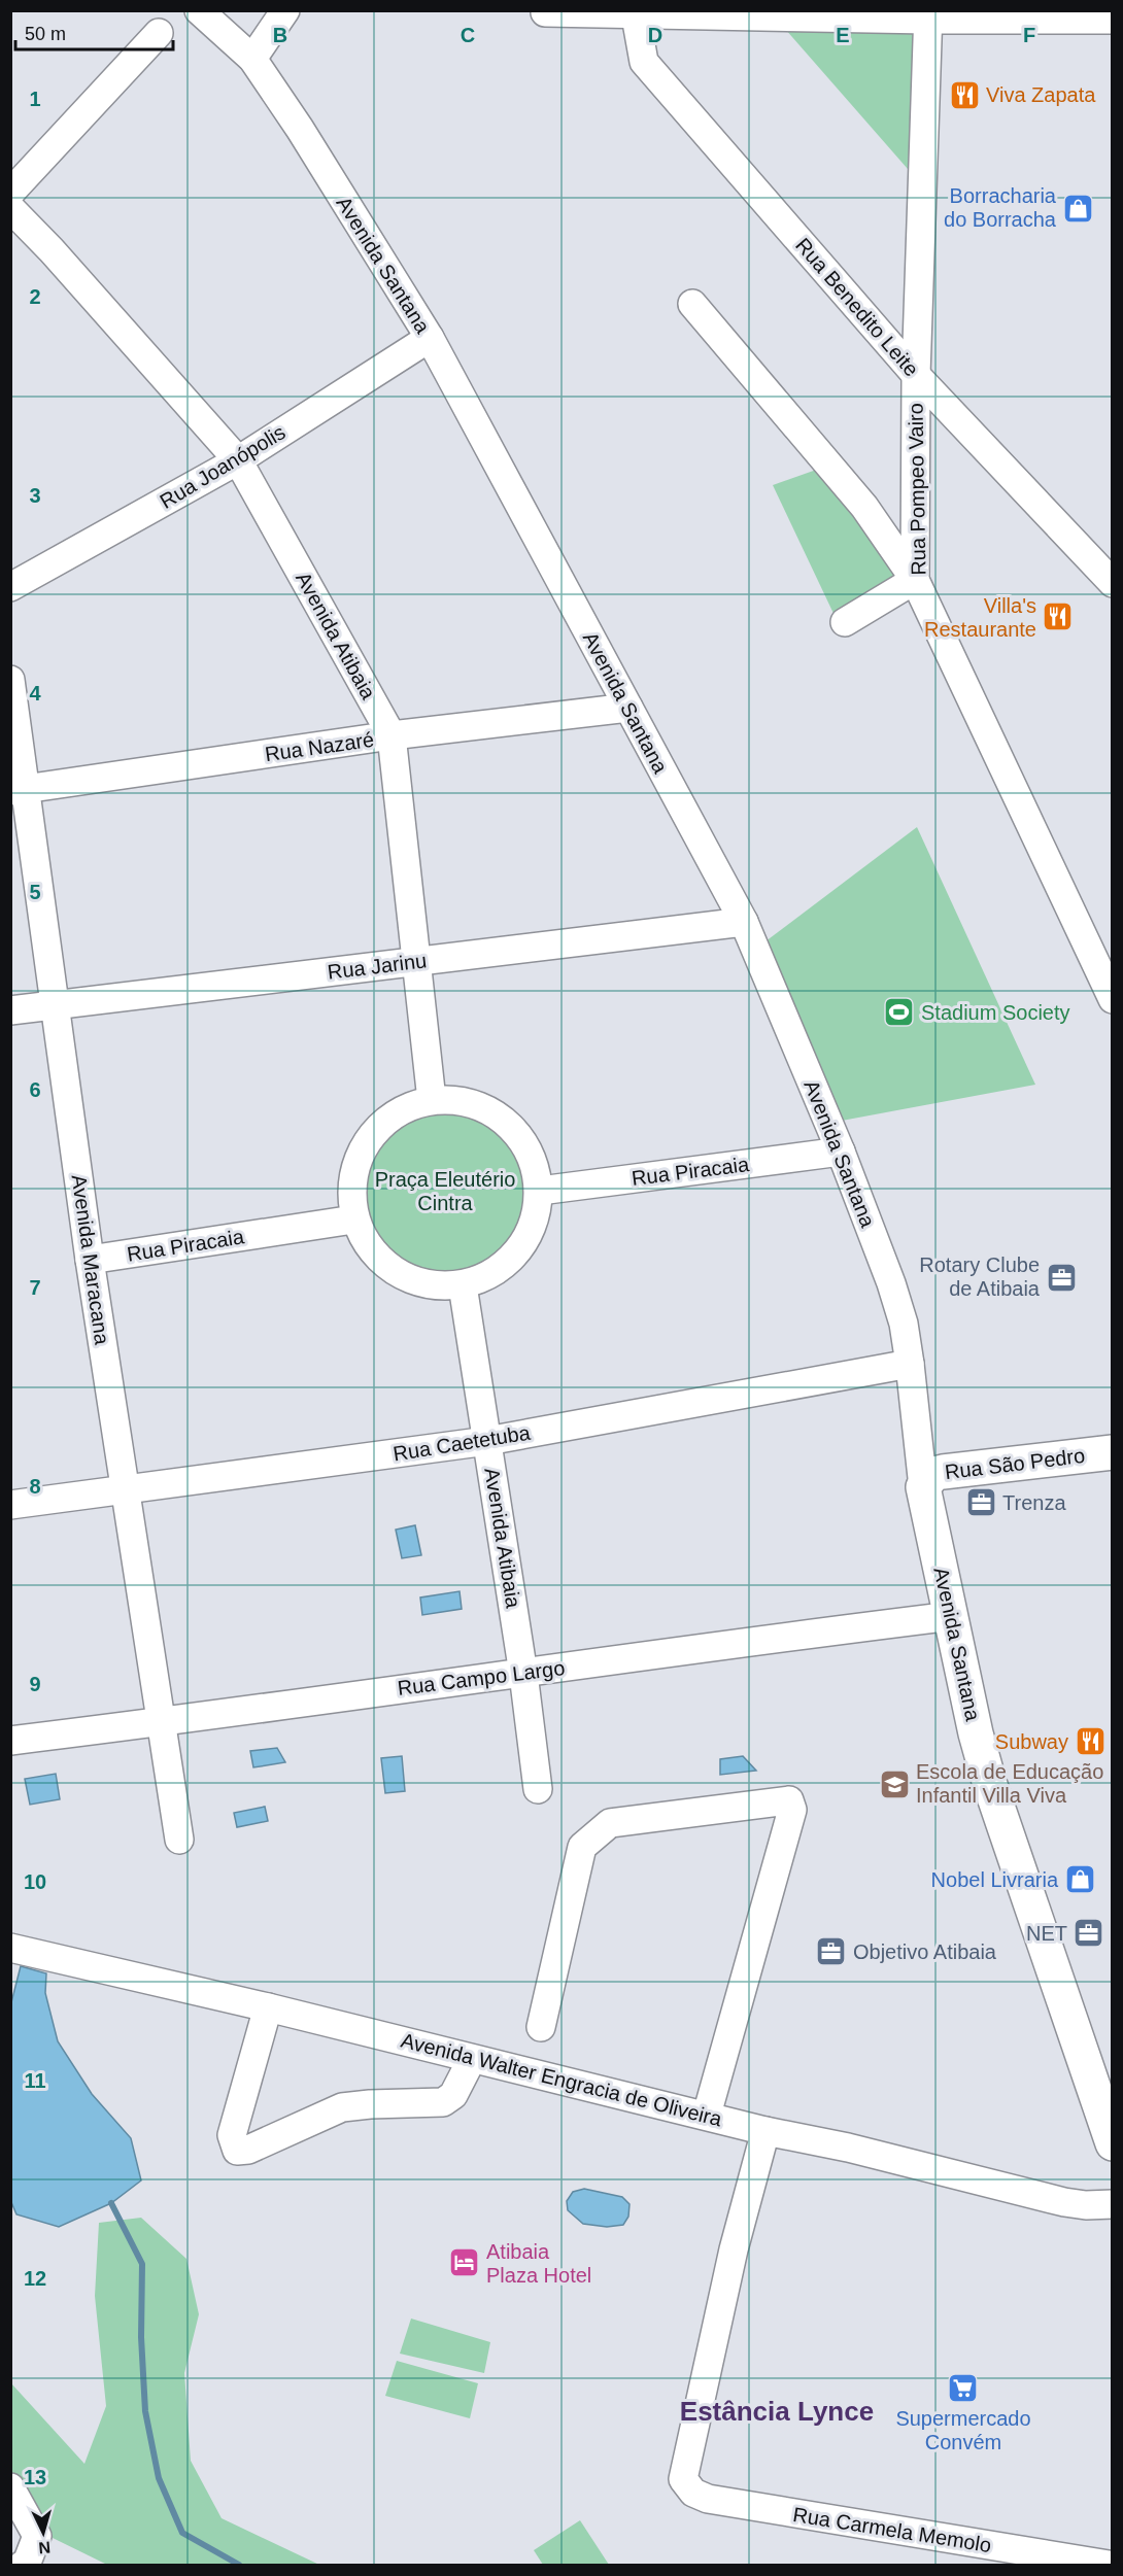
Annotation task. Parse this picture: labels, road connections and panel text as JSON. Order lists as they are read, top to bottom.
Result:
{
  "streets": {
    "main road": ["Avenida Santana", "Rua São Pedro"],
    "street": [
      "Rua Benedito Leite",
      "Rua Joanópolis",
      "Rua Pompeo Vairo",
      "Avenida Atibaia",
      "Rua Nazaré",
      "Rua Jarinu",
      "Rua Piracaia",
      "Avenida Maracana",
      "Rua Caetetuba",
      "Rua Campo Largo",
      "Avenida Walter Engracia de Oliveira",
      "Rua Carmela Memolo"
    ]
  },
  "crossings": [
    ["Avenida Santana", "Rua Joanópolis"],
    ["Avenida Santana", "Rua Nazaré"],
    ["Avenida Santana", "Rua Jarinu"],
    ["Avenida Santana", "Rua Piracaia"],
    ["Avenida Santana", "Rua Caetetuba"],
    ["Avenida Santana", "Rua São Pedro"],
    ["Avenida Santana", "Rua Campo Largo"],
    ["Rua Benedito Leite", "Rua Pompeo Vairo"],
    ["Rua Joanópolis", "Avenida Atibaia"],
    ["Avenida Atibaia", "Rua Nazaré"],
    ["Avenida Atibaia", "Rua Jarinu"],
    ["Avenida Atibaia", "Rua Piracaia"],
    ["Avenida Atibaia", "Rua Caetetuba"],
    ["Avenida Atibaia", "Rua Campo Largo"],
    ["Rua Nazaré", "Avenida Maracana"],
    ["Rua Jarinu", "Avenida Maracana"],
    ["Rua Piracaia", "Avenida Maracana"],
    ["Avenida Maracana", "Rua Caetetuba"],
    ["Avenida Maracana", "Rua Campo Largo"],
    ["Avenida Walter Engracia de Oliveira", "Rua Carmela Memolo"]
  ],
  "districts": ["Estância Lynce"],
  "parks": ["Praça Eleutério Cintra"],
  "places": {
    "restaurant": ["Viva Zapata", "Villa's Restaurante", "Subway"],
    "shop": ["Borracharia do Borracha", "Nobel Livraria"],
    "sports": ["Stadium Society"],
    "office": [
      "Rotary Clube de Atibaia",
      "Trenza",
      "NET",
      "Objetivo Atibaia"
    ],
    "school or university": ["Escola de Educação Infantil Villa Viva"],
    "hotel": ["Atibaia Plaza Hotel"],
    "supermarket": ["Supermercado Convém"]
  },
  "scale_bar": "50 m",
  "north": "bottom",
  "grid": {
    "columns": [
      "B",
      "C",
      "D",
      "E",
      "F"
    ],
    "rows": [
      "1",
      "2",
      "3",
      "4",
      "5",
      "6",
      "7",
      "8",
      "9",
      "10",
      "11",
      "12",
      "13"
    ]
  }
}
